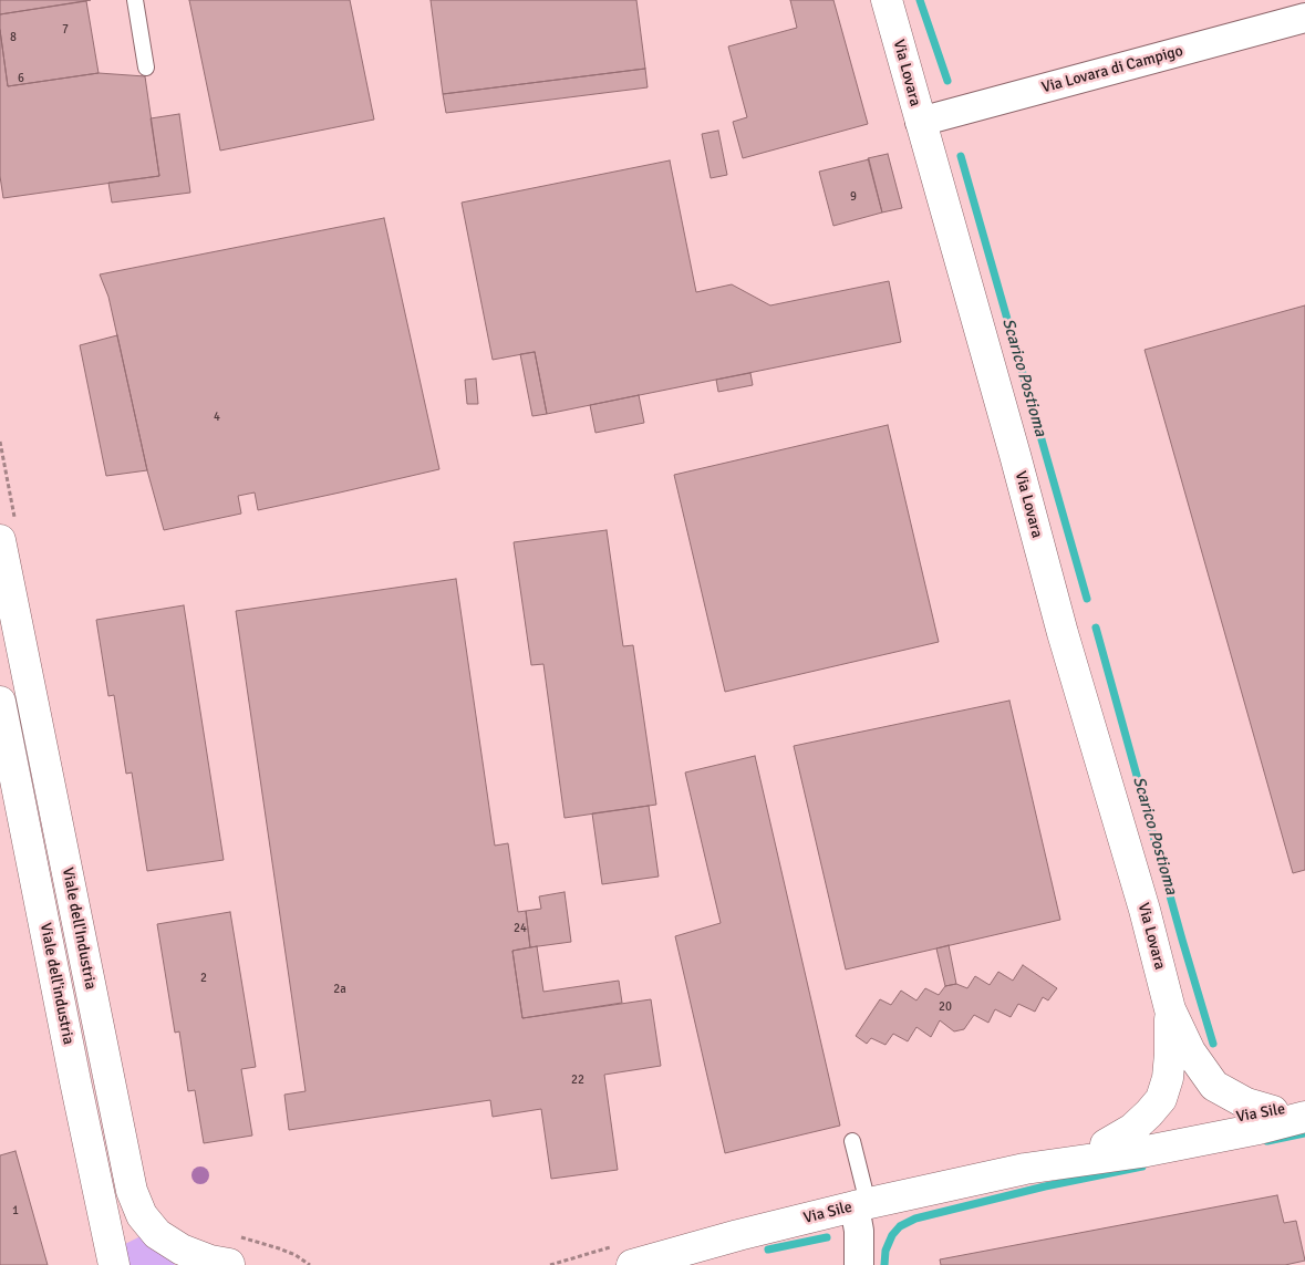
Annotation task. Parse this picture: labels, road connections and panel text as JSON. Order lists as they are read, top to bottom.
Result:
{
  "streets": {
    "street": [
      "Via Lovara di Campigo",
      "Via Lovara",
      "Viale dell'Industria",
      "Viale dell'industria",
      "Via Sile"
    ]
  },
  "crossings": [
    ["Via Lovara di Campigo", "Via Lovara"],
    ["Via Lovara", "Via Sile"]
  ],
  "water": ["Scarico Postioma"],
  "house_numbers": [
    "7",
    "8",
    "6",
    "9",
    "4",
    "24",
    "2",
    "2a",
    "20",
    "22",
    "1"
  ]
}
